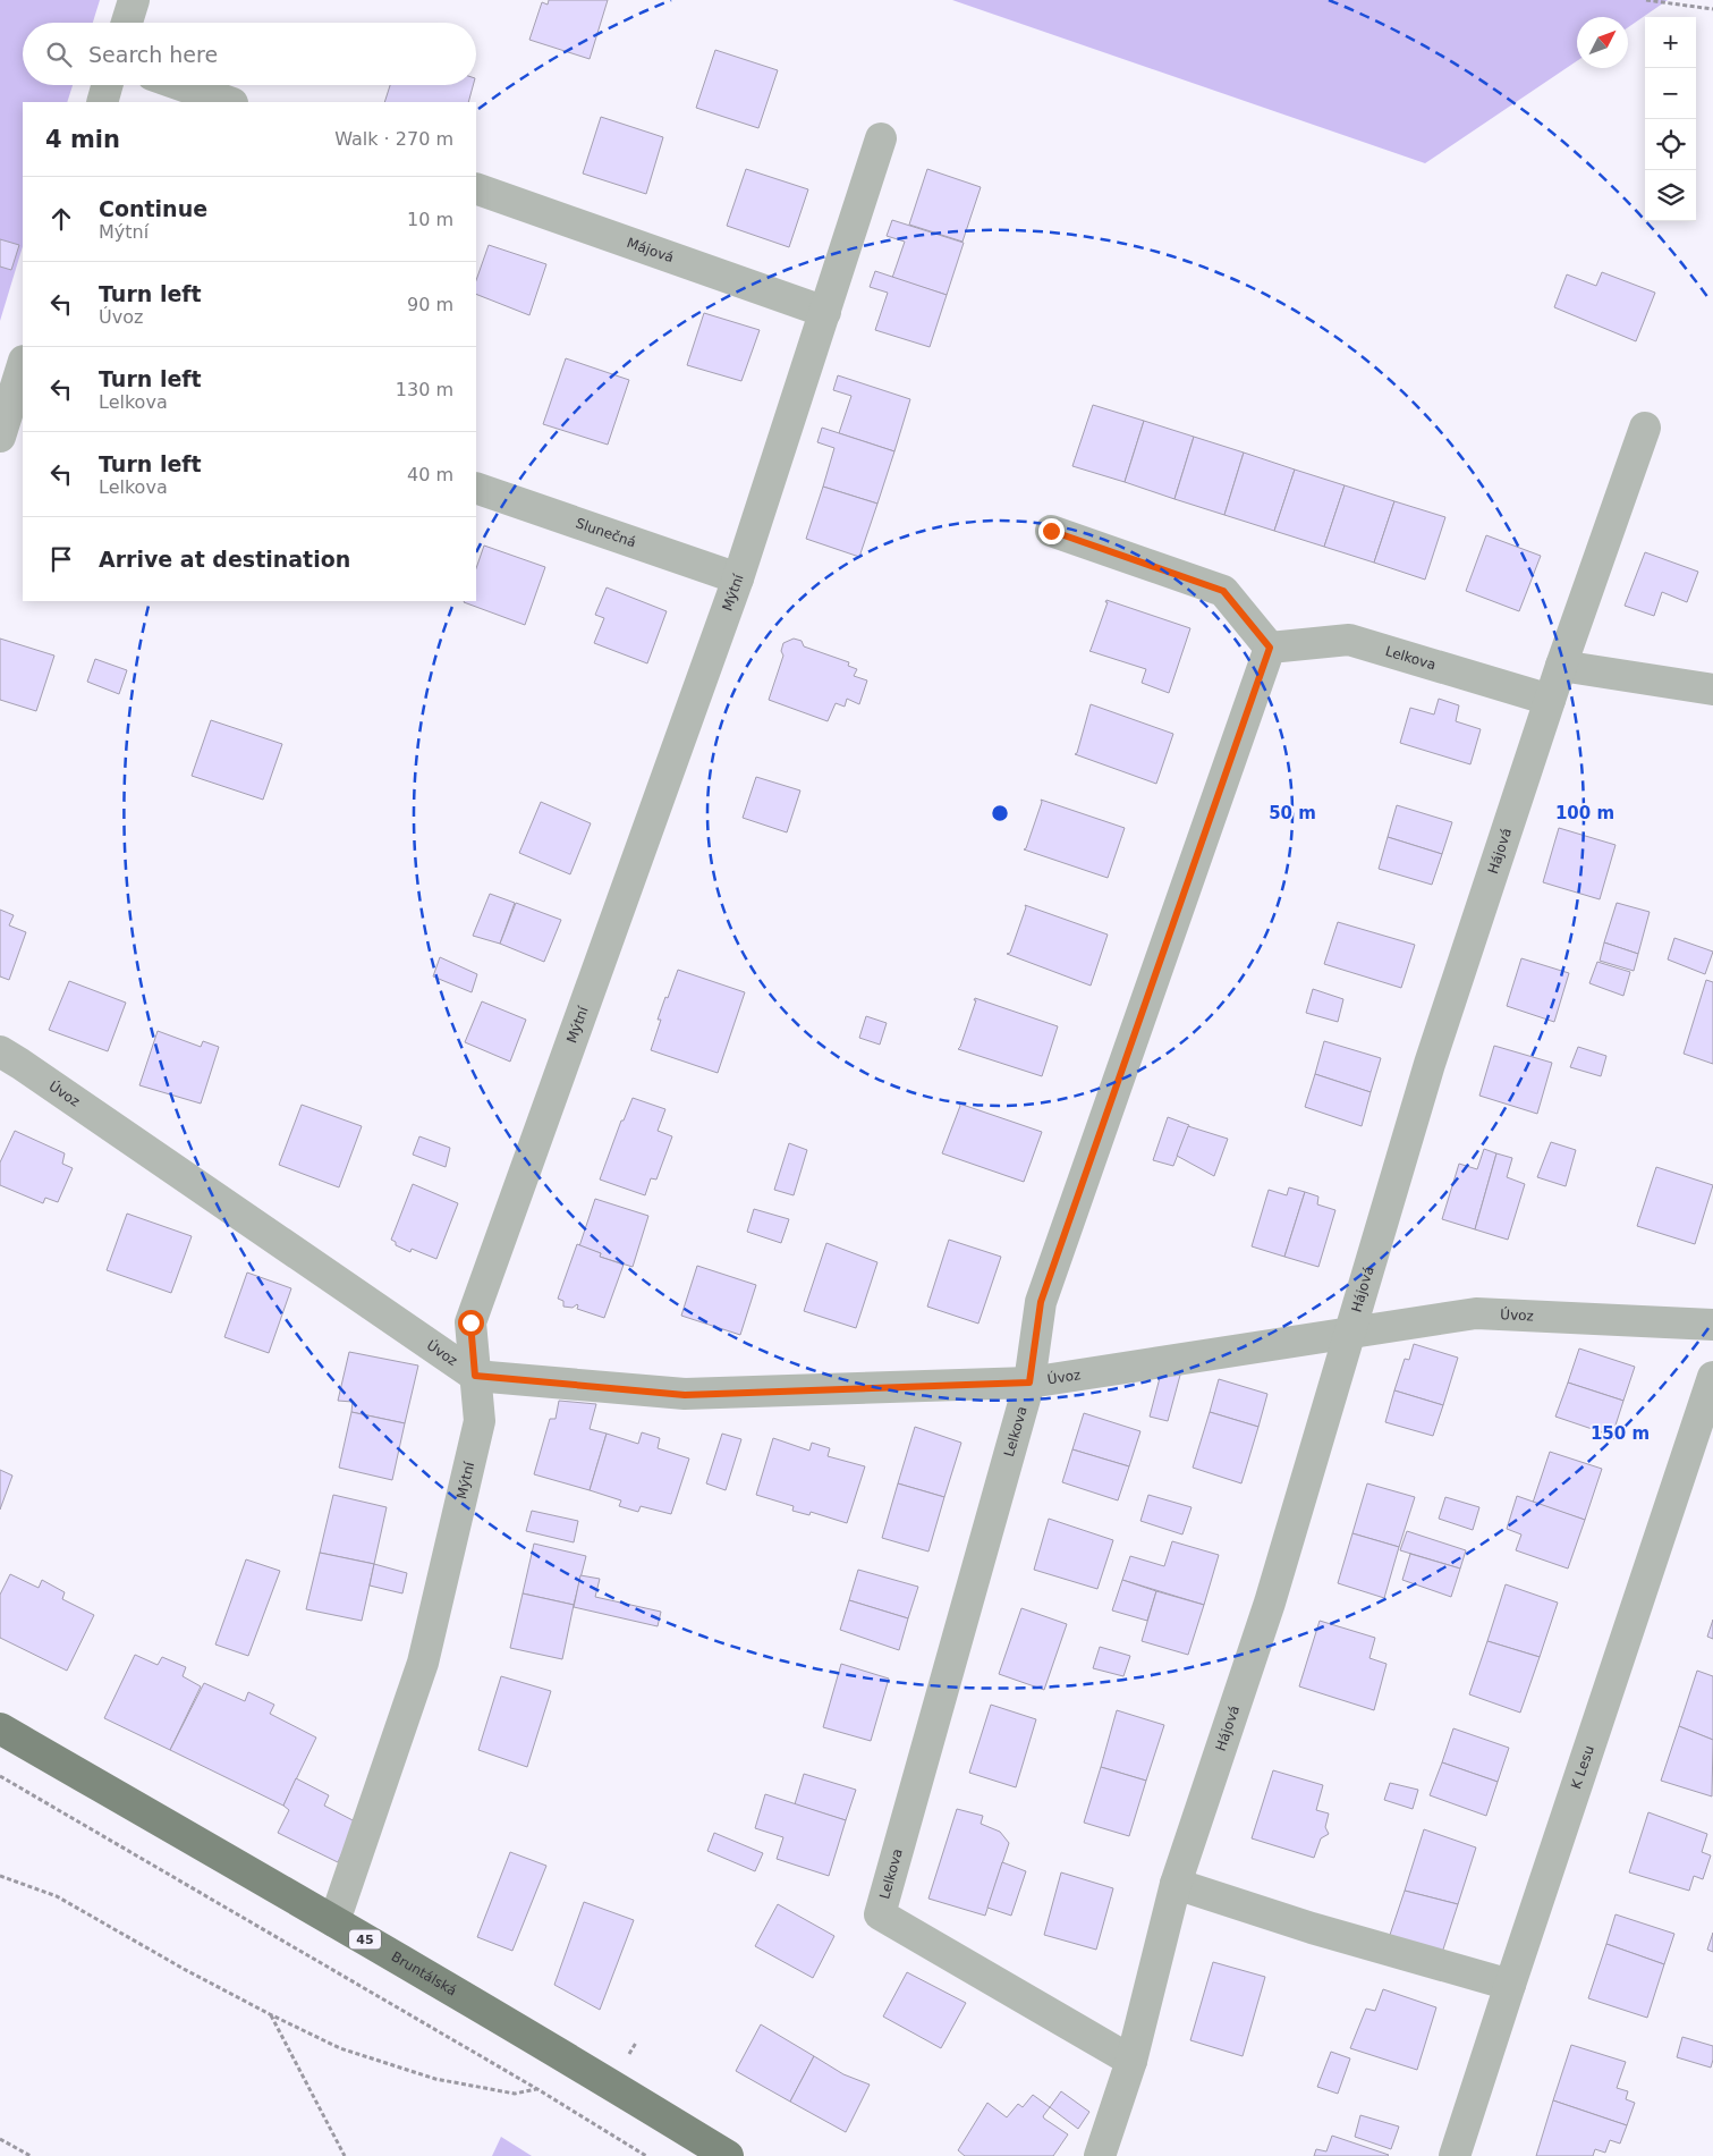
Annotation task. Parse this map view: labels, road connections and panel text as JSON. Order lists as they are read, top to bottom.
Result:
{
  "streets": {
    "main road": ["45", "Bruntálská"],
    "street": [
      "Májová",
      "Slunečná",
      "Mýtní",
      "Lelkova",
      "Hájová",
      "Úvoz",
      "K Lesu"
    ]
  },
  "crossings": [
    ["Májová", "Mýtní"],
    ["Slunečná", "Mýtní"],
    ["Mýtní", "Úvoz"],
    ["Mýtní", "Bruntálská"],
    ["Lelkova", "Hájová"],
    ["Lelkova", "Úvoz"],
    ["Hájová", "Úvoz"]
  ],
  "north": "top right",
  "page": {
    "map_buttons": ["+", "−"],
    "search": "Search here",
    "heading": ["4 min", "Walk · 270 m"],
    "list": [
      ["Continue", "Mýtní", "10 m"],
      ["Turn left", "Úvoz", "90 m"],
      ["Turn left", "Lelkova", "130 m"],
      ["Turn left", "Lelkova", "40 m"],
      "Arrive at destination"
    ]
  },
  "rings": ["50 m", "100 m", "150 m"]
}
